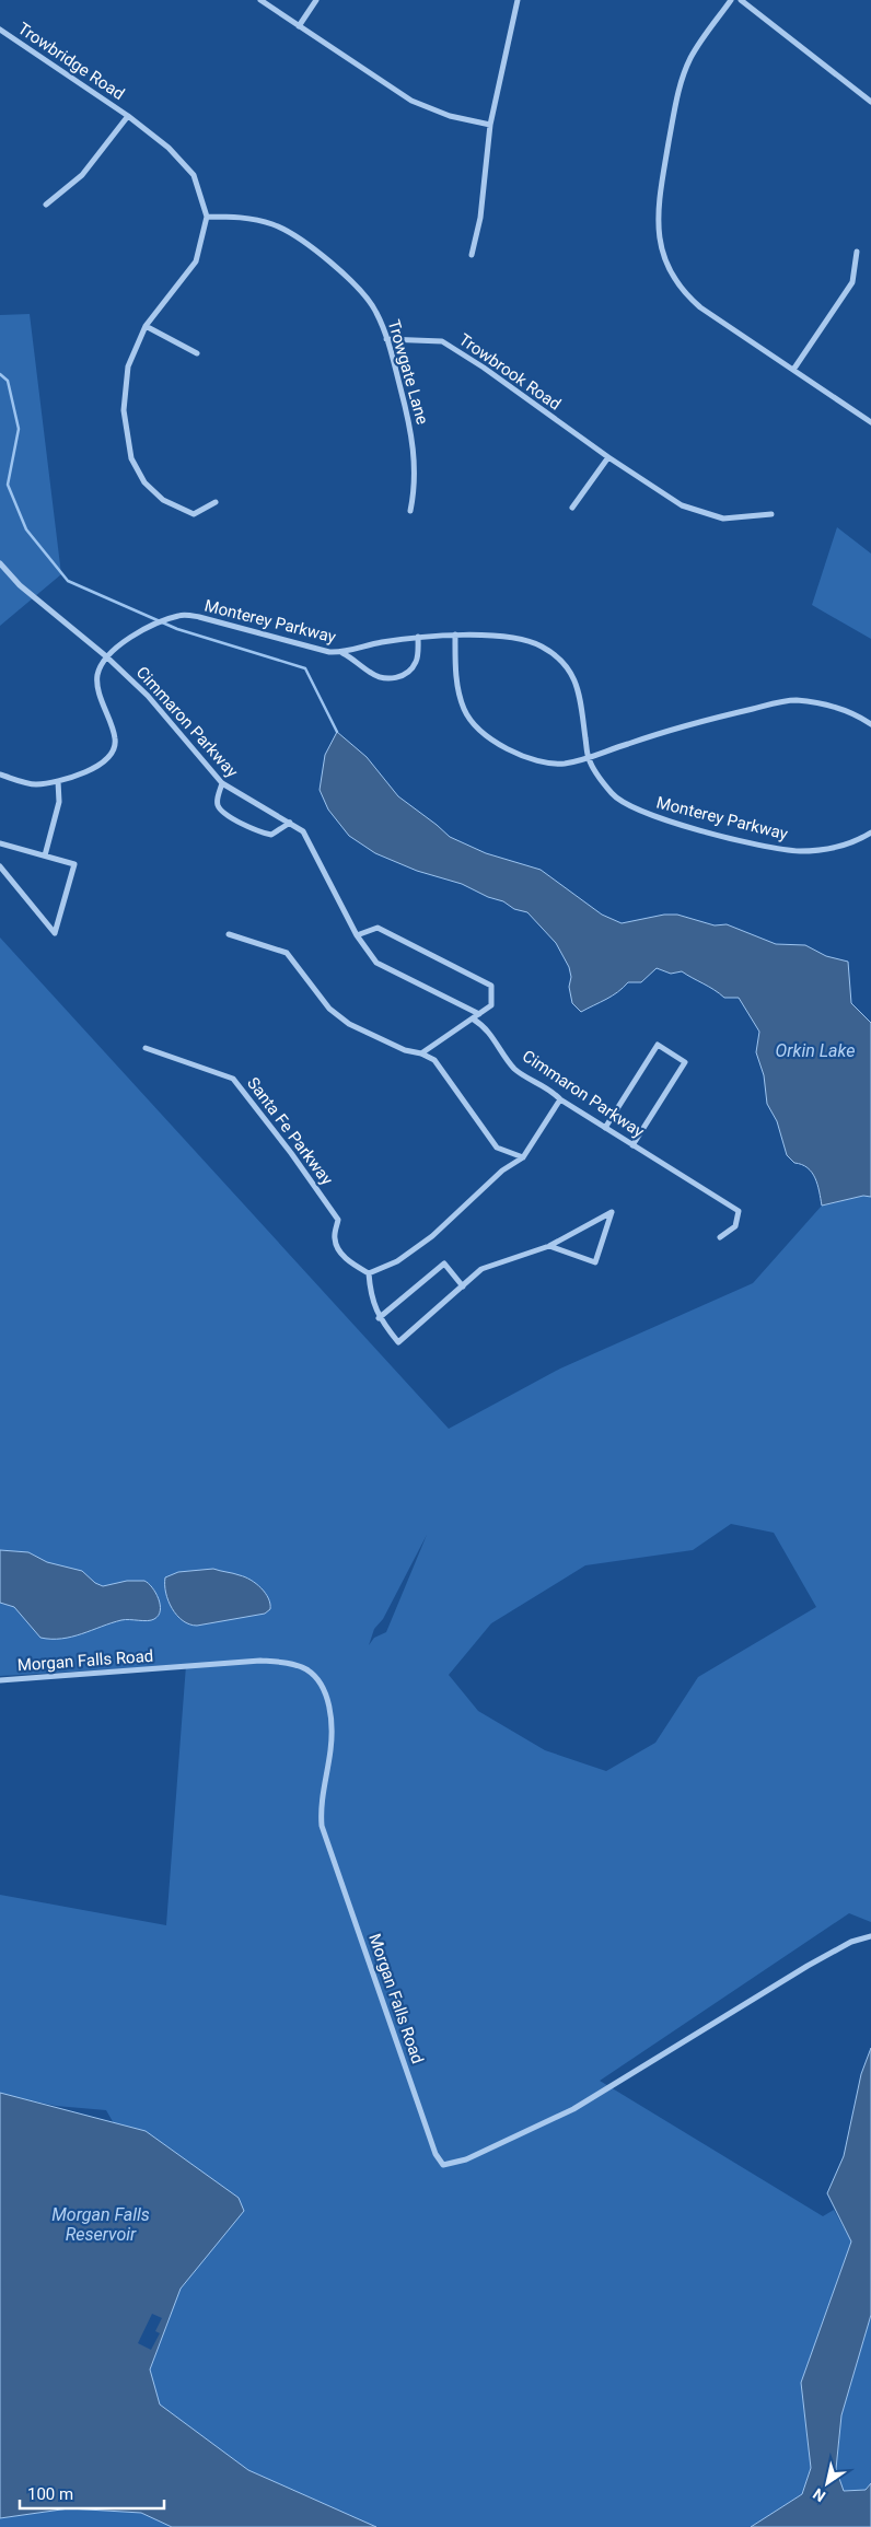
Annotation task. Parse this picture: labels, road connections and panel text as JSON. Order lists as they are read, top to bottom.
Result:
{
  "streets": {
    "street": [
      "Trowbridge Road",
      "Trowgate Lane",
      "Trowbrook Road",
      "Monterey Parkway",
      "Cimmaron Parkway",
      "Santa Fe Parkway",
      "Morgan Falls Road"
    ]
  },
  "crossings": [
    ["Trowbridge Road", "Trowgate Lane"],
    ["Trowgate Lane", "Trowbrook Road"],
    ["Monterey Parkway", "Cimmaron Parkway"]
  ],
  "water": ["Orkin Lake", "Morgan Falls Reservoir"],
  "scale_bar": "100 m",
  "north": "bottom left"
}
